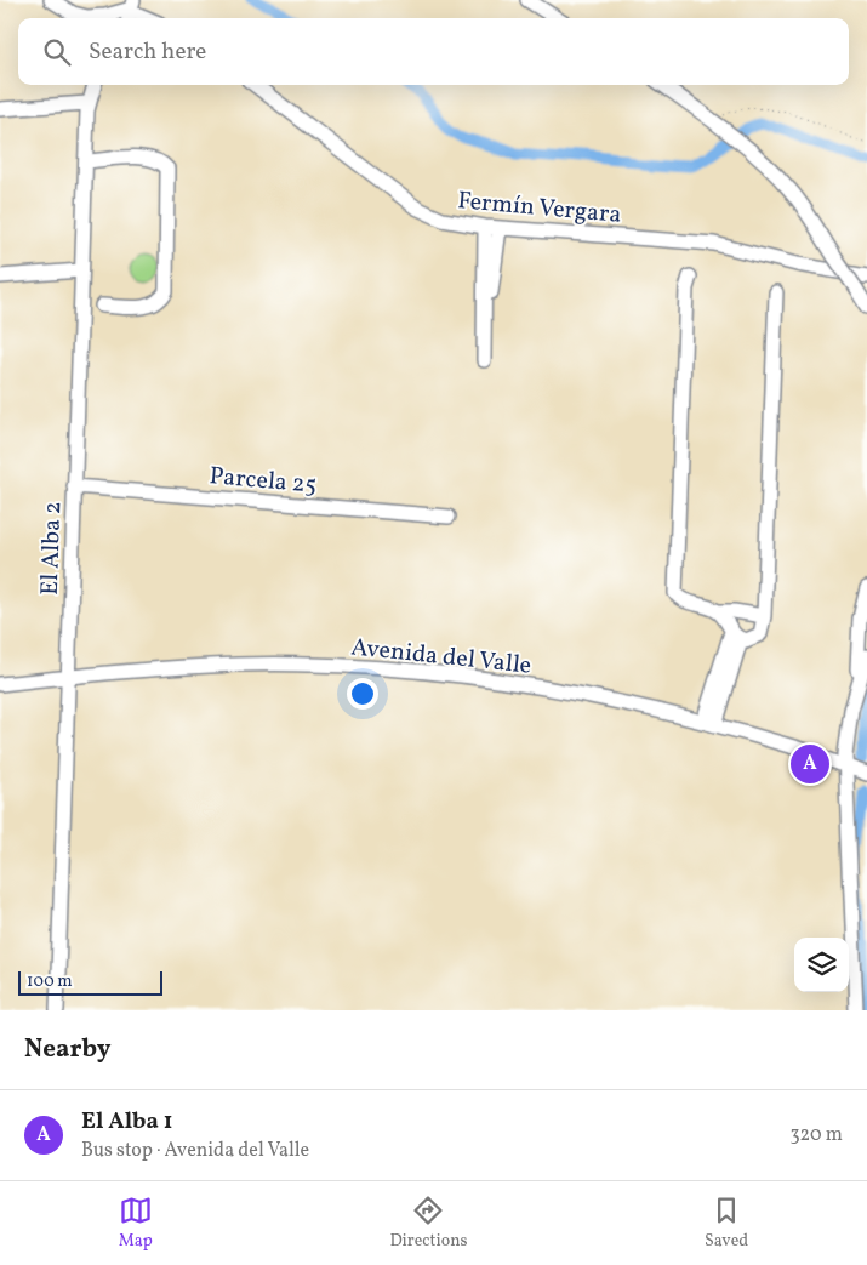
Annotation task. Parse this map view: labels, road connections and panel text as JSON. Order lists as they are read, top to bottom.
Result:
{
  "streets": {
    "street": [
      "Fermín Vergara",
      "Parcela 25",
      "El Alba 2",
      "Avenida del Valle"
    ]
  },
  "crossings": [
    ["Parcela 25", "El Alba 2"],
    ["El Alba 2", "Avenida del Valle"]
  ],
  "scale_bar": "100 m",
  "page": {
    "search": "Search here",
    "pins": "A",
    "scale": "100 m",
    "heading": "Nearby",
    "list": [
      {
        "mark": "A",
        "name": "El Alba 1",
        "note": "Bus stop · Avenida del Valle",
        "value": "320 m"
      }
    ],
    "nav": ["Map", "Directions", "Saved"]
  }
}
